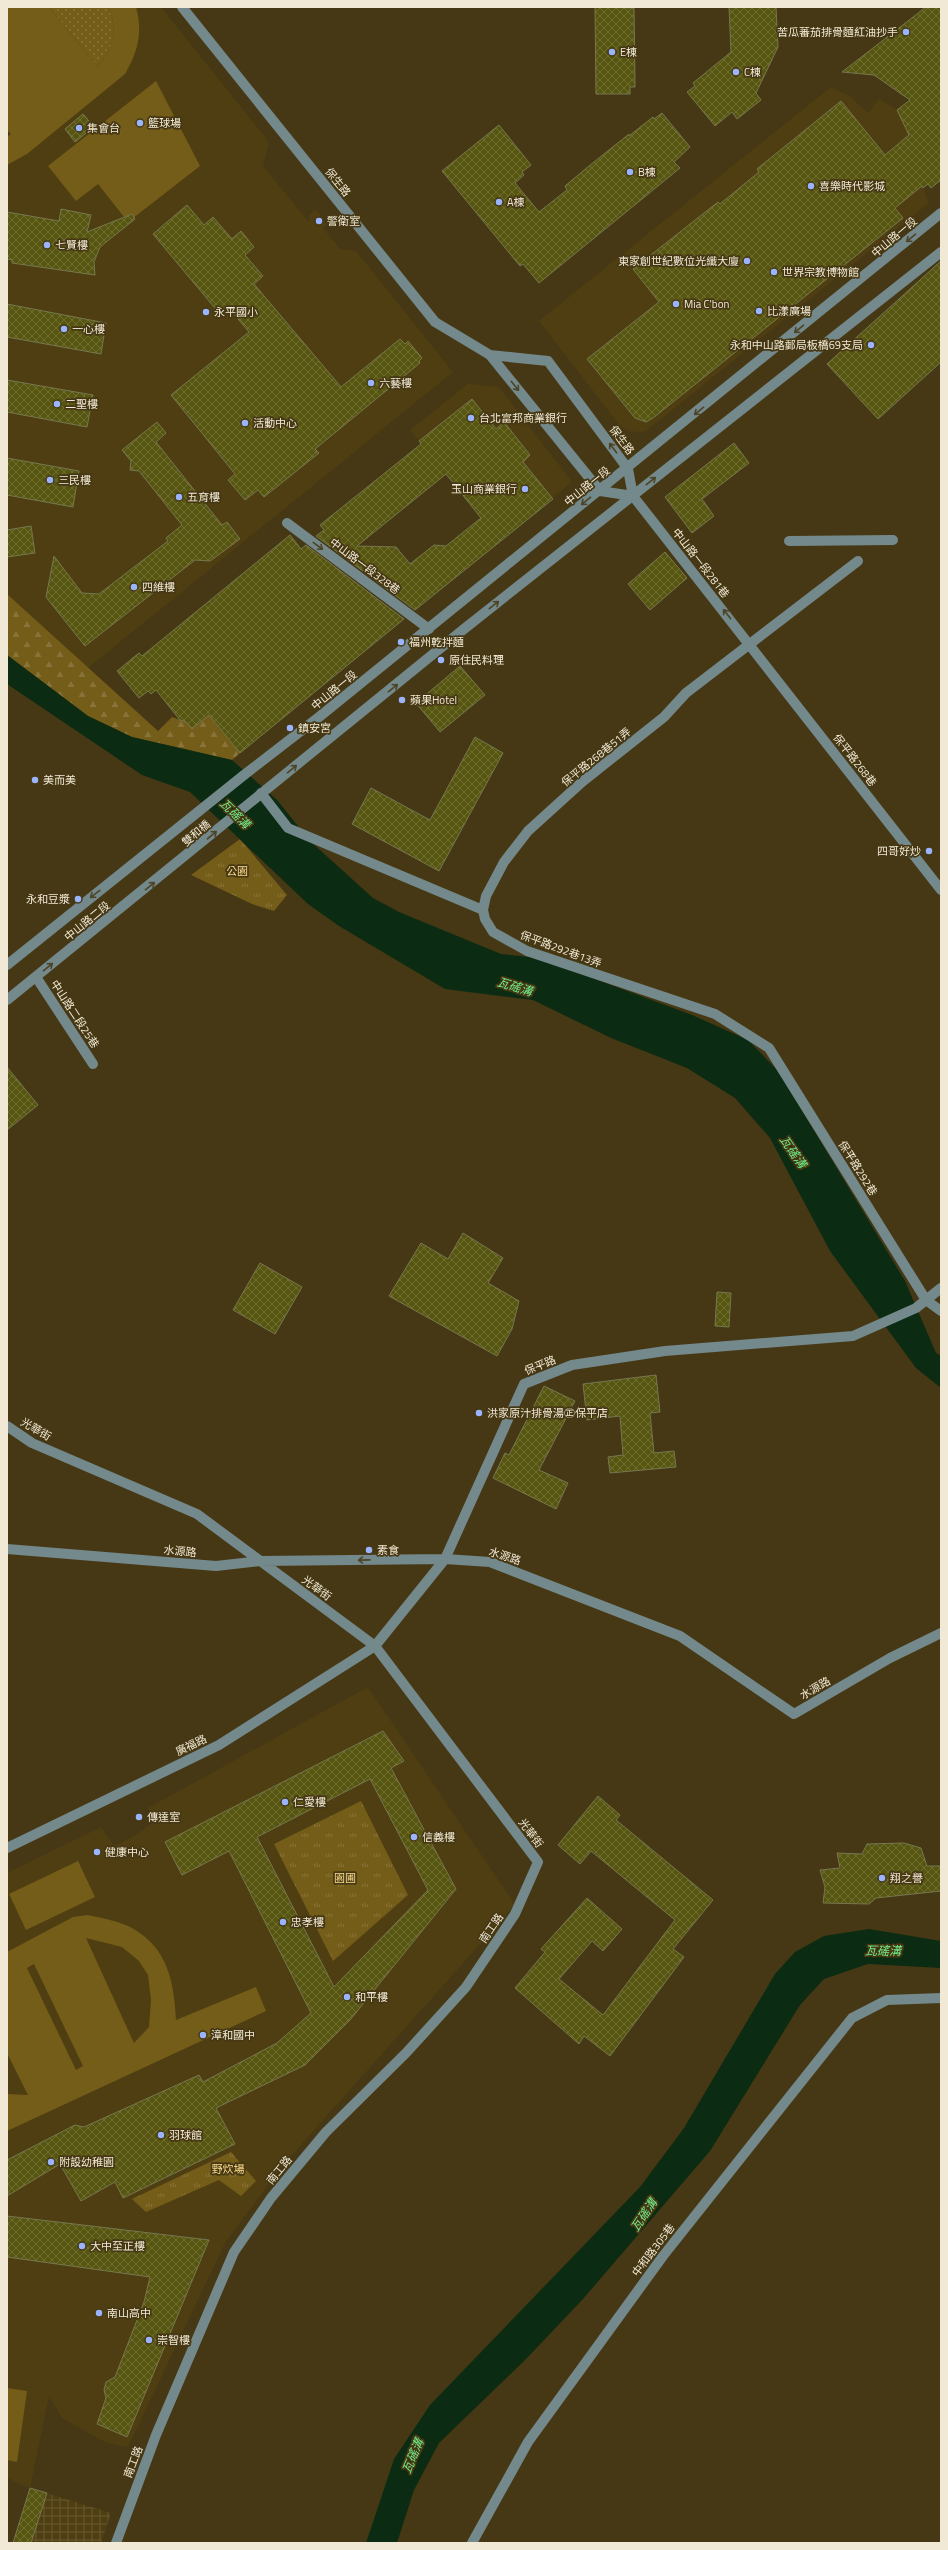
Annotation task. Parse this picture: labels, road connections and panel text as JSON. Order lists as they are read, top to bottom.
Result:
{
  "streets": {
    "street": [
      "保生路",
      "中山路一段",
      "中山路一段281巷",
      "中山路一段328巷",
      "保平路268巷51弄",
      "保平路268巷",
      "雙和橋",
      "中山路二段",
      "保平路292巷13弄",
      "中山路二段25巷",
      "保平路292巷",
      "保平路",
      "光華街",
      "水源路",
      "廣福路",
      "南工路",
      "中和路305巷"
    ]
  },
  "crossings": [
    ["保生路", "中山路一段"],
    ["保生路", "中山路一段281巷"],
    ["中山路一段", "中山路一段328巷"],
    ["中山路一段", "雙和橋"],
    ["中山路一段281巷", "保平路268巷51弄"],
    ["中山路一段281巷", "保平路268巷"],
    ["保平路268巷51弄", "保平路268巷"],
    ["保平路268巷51弄", "保平路292巷13弄"],
    ["雙和橋", "中山路二段"],
    ["中山路二段", "中山路二段25巷"],
    ["保平路292巷13弄", "保平路292巷"],
    ["保平路292巷", "保平路"],
    ["保平路", "光華街"],
    ["保平路", "水源路"],
    ["保平路", "廣福路"],
    ["光華街", "水源路"],
    ["光華街", "廣福路"],
    ["光華街", "南工路"]
  ],
  "one_way": ["中山路一段281巷", "中山路一段328巷"],
  "water": ["瓦磘溝"],
  "parks": ["公園", "園圃", "野炊場"],
  "places": [
    "苦瓜蕃茄排骨麵紅油抄手",
    "E棟",
    "C棟",
    "籃球場",
    "集會台",
    "B棟",
    "喜樂時代影城",
    "A棟",
    "警衛室",
    "七賢樓",
    "東家創世紀數位光纖大廈",
    "世界宗教博物館",
    "Mia C'bon",
    "比漾廣場",
    "永平國小",
    "一心樓",
    "永和中山路郵局板橋69支局",
    "六藝樓",
    "二聖樓",
    "台北富邦商業銀行",
    "活動中心",
    "三民樓",
    "玉山商業銀行",
    "五育樓",
    "四維樓",
    "福州乾拌麵",
    "原住民料理",
    "蘋果Hotel",
    "鎮安宮",
    "美而美",
    "四哥好炒",
    "永和豆漿",
    "洪家原汁排骨湯㊣保平店",
    "素食",
    "仁愛樓",
    "傳達室",
    "信義樓",
    "健康中心",
    "翔之譽",
    "忠孝樓",
    "和平樓",
    "漳和國中",
    "羽球館",
    "附設幼稚園",
    "大中至正樓",
    "南山高中",
    "崇智樓"
  ]
}
